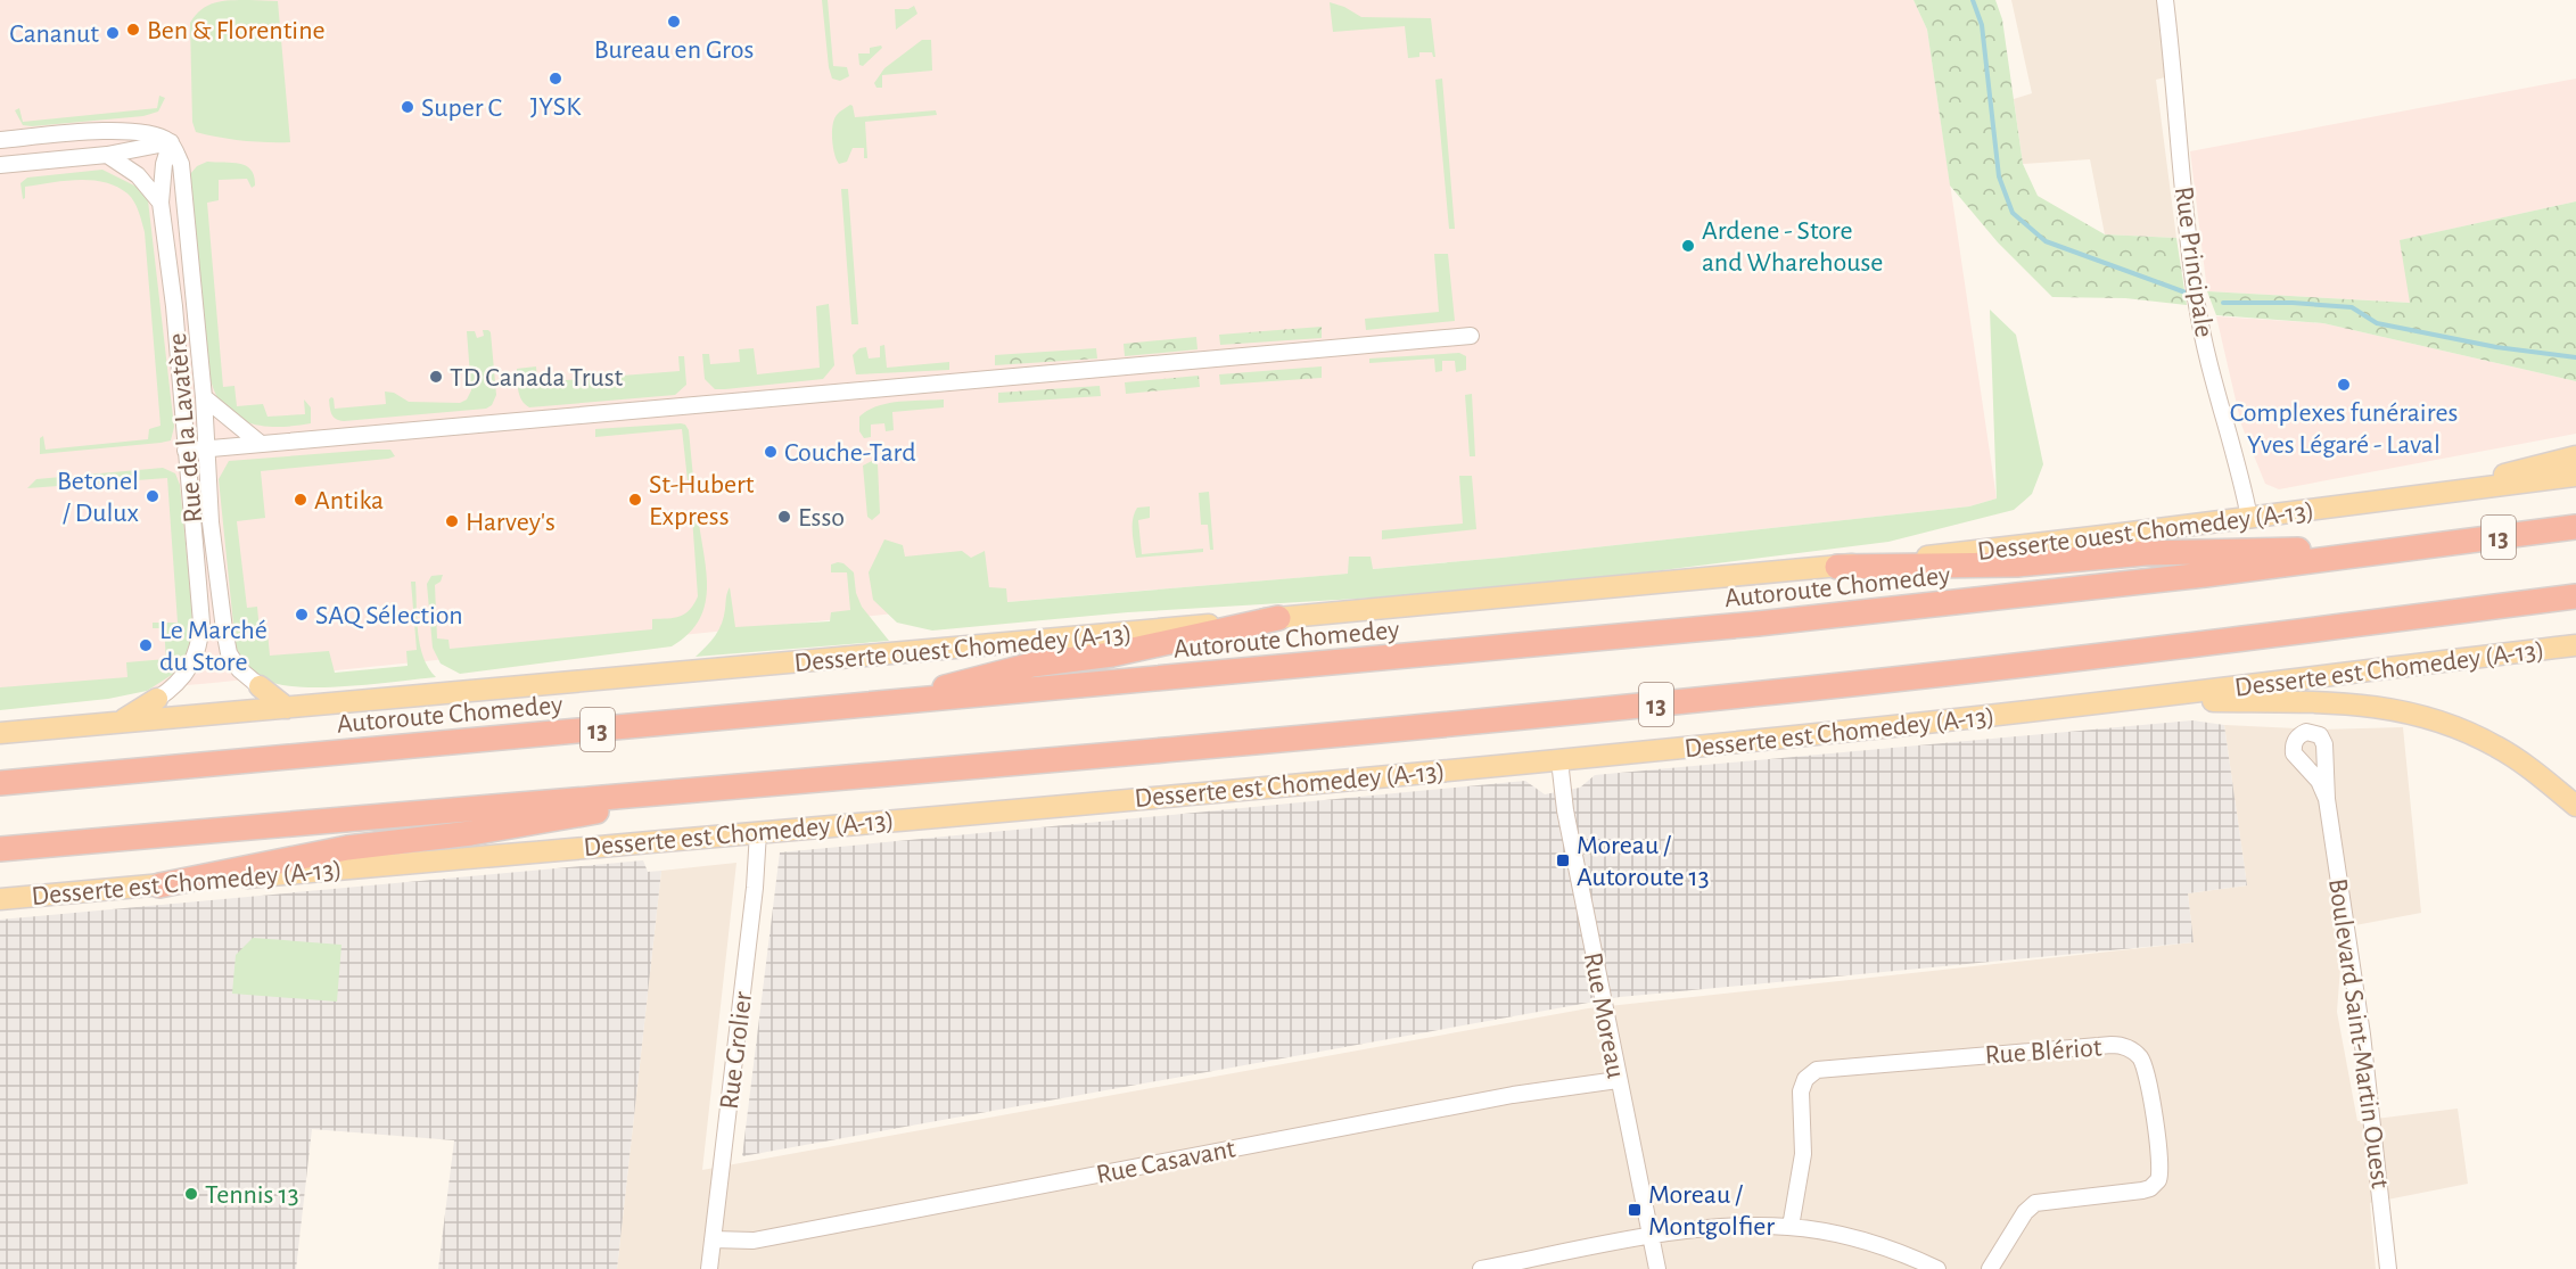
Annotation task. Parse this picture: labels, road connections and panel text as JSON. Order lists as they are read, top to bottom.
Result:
{
  "streets": {
    "highway": ["13", "Autoroute Chomedey"],
    "main road": ["Desserte ouest Chomedey (A-13)", "Desserte est Chomedey (A-13)"],
    "street": [
      "Rue Principale",
      "Rue de la Lavatère",
      "Rue Moreau",
      "Boulevard Saint-Martin Ouest",
      "Rue Grolier",
      "Rue Blériot",
      "Rue Casavant"
    ]
  },
  "crossings": [
    ["Rue Principale", "Desserte ouest Chomedey (A-13)"],
    ["Desserte est Chomedey (A-13)", "Rue Moreau"],
    ["Desserte est Chomedey (A-13)", "Rue Grolier"],
    ["Rue Moreau", "Rue Casavant"],
    ["Rue Grolier", "Rue Casavant"]
  ],
  "places": {
    "other": [
      "Bureau en Gros",
      "Ben & Florentine",
      "Cananut",
      "JYSK",
      "Super C",
      "Ardene - Store and Wharehouse",
      "TD Canada Trust",
      "Complexes funéraires Yves Légaré - Laval",
      "Couche-Tard",
      "Betonel / Dulux",
      "Antika",
      "St-Hubert Express",
      "Esso",
      "Harvey's",
      "SAQ Sélection",
      "Le Marché du Store",
      "Tennis 13"
    ],
    "transit": ["Moreau / Autoroute 13", "Moreau / Montgolfier"]
  }
}
